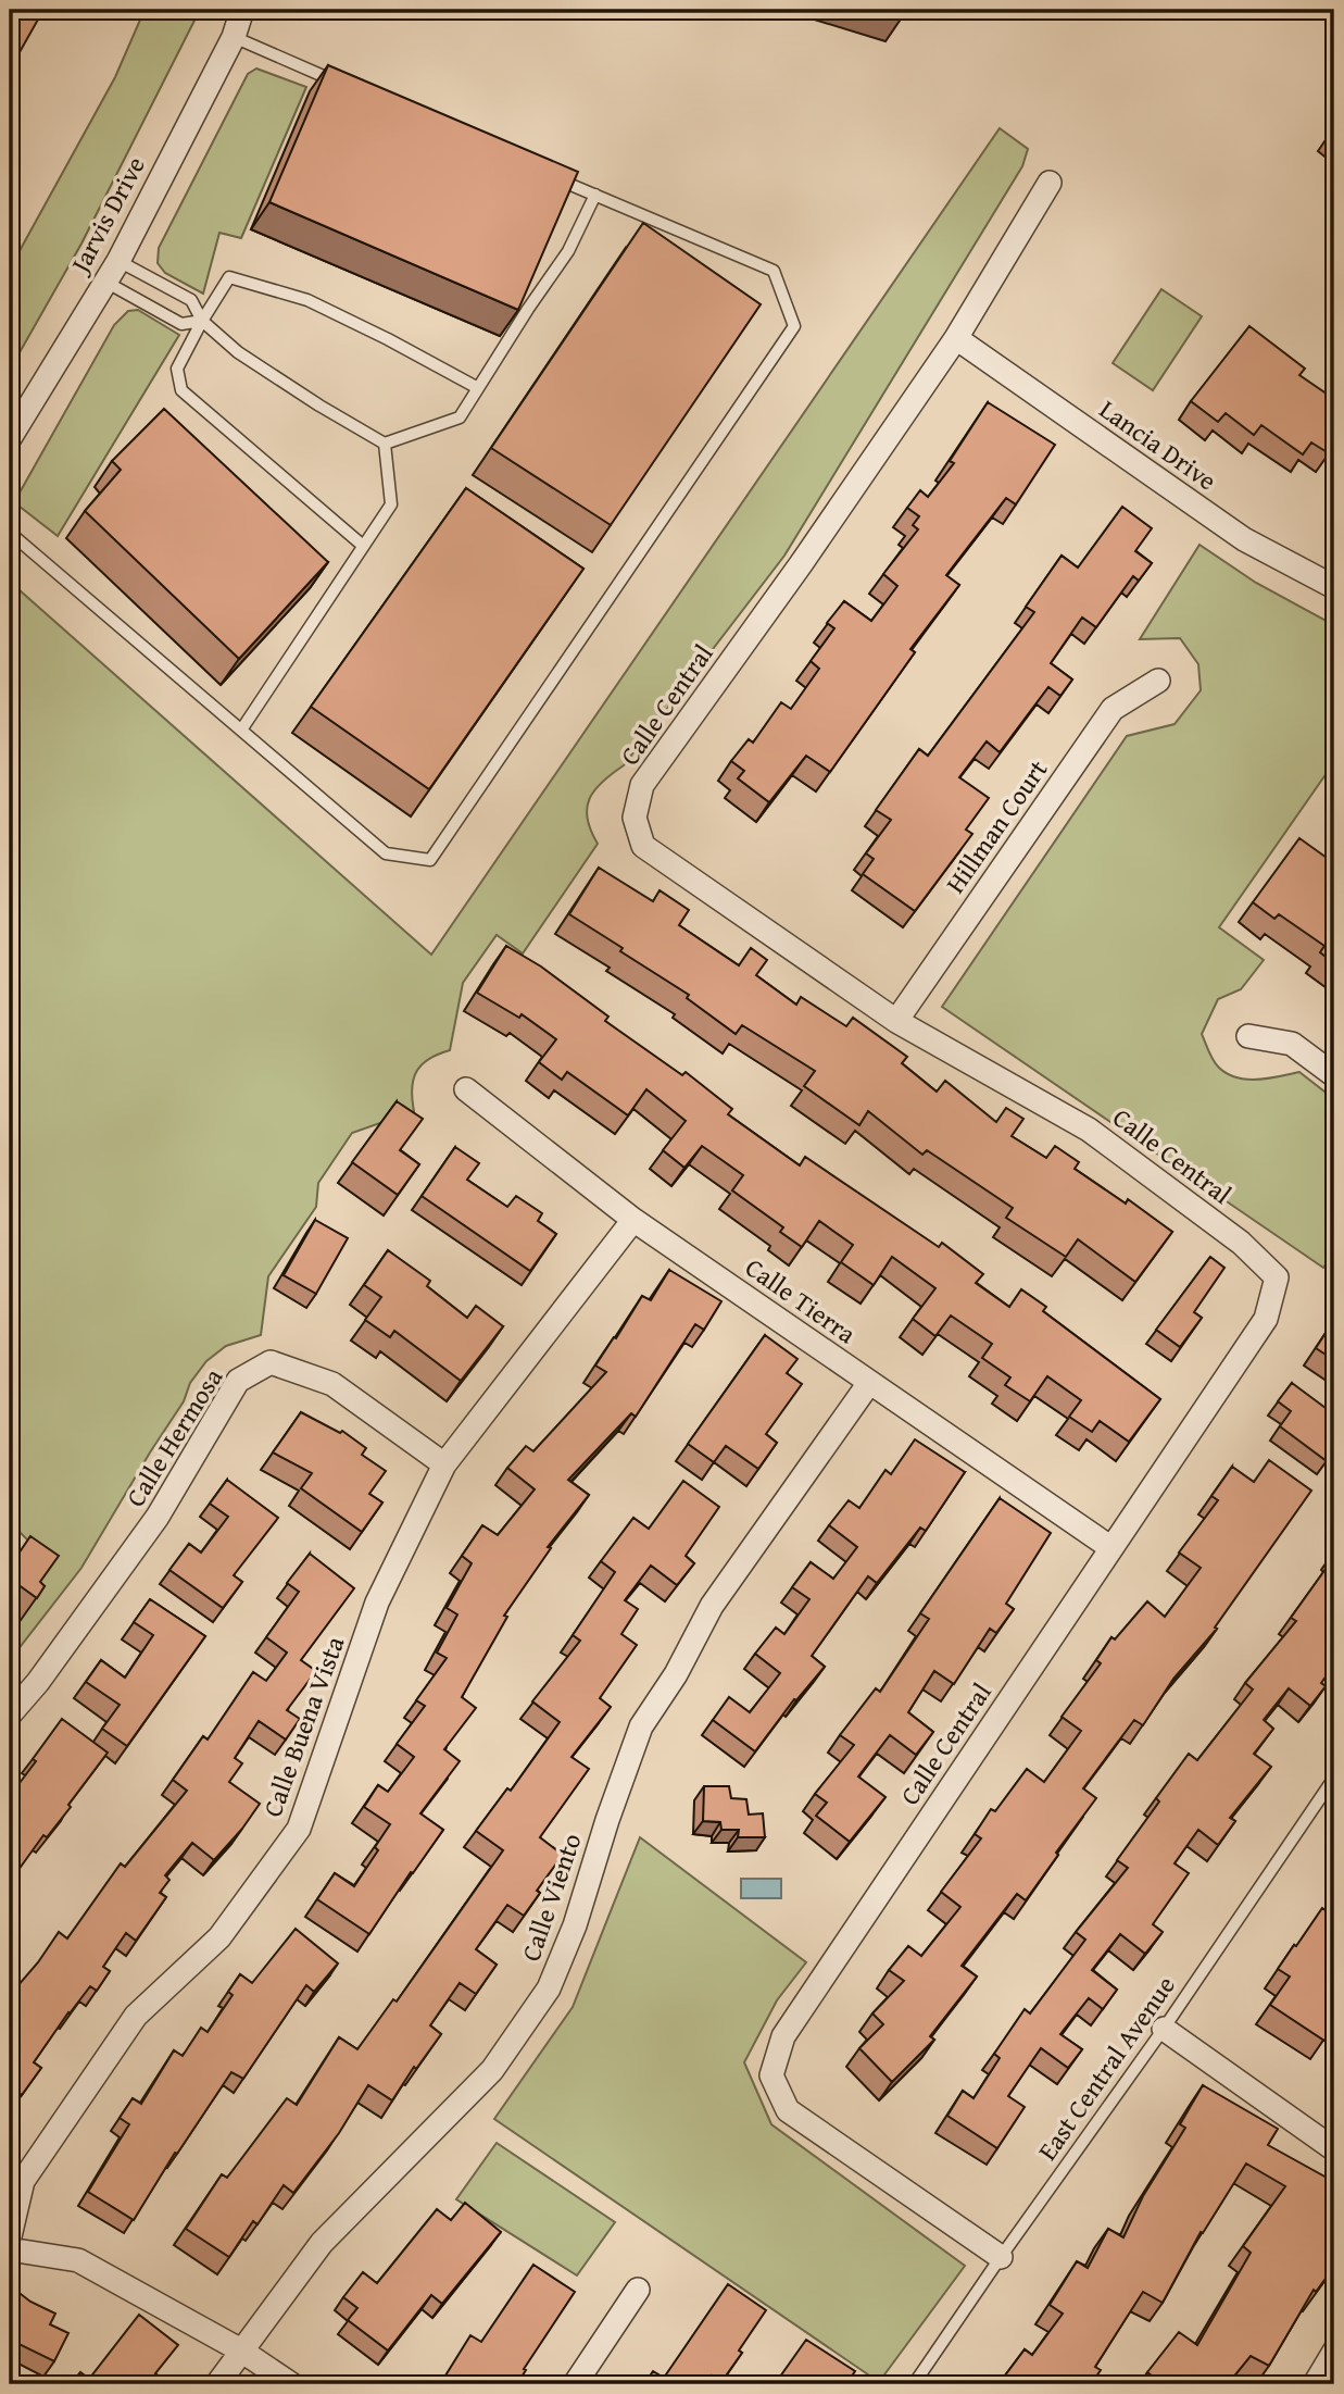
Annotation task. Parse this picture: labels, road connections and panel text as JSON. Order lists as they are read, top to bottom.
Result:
{
  "streets": {
    "street": [
      "Jarvis Drive",
      "Lancia Drive",
      "Calle Central",
      "Hillman Court",
      "Calle Tierra",
      "Calle Hermosa",
      "Calle Buena Vista",
      "Calle Viento"
    ],
    "lane": ["East Central Avenue"]
  },
  "crossings": [
    ["Lancia Drive", "Calle Central"],
    ["Calle Central", "Hillman Court"],
    ["Calle Central", "Calle Tierra"],
    ["Calle Central", "East Central Avenue"],
    ["Calle Tierra", "Calle Buena Vista"],
    ["Calle Tierra", "Calle Viento"],
    ["Calle Hermosa", "Calle Buena Vista"]
  ]
}
